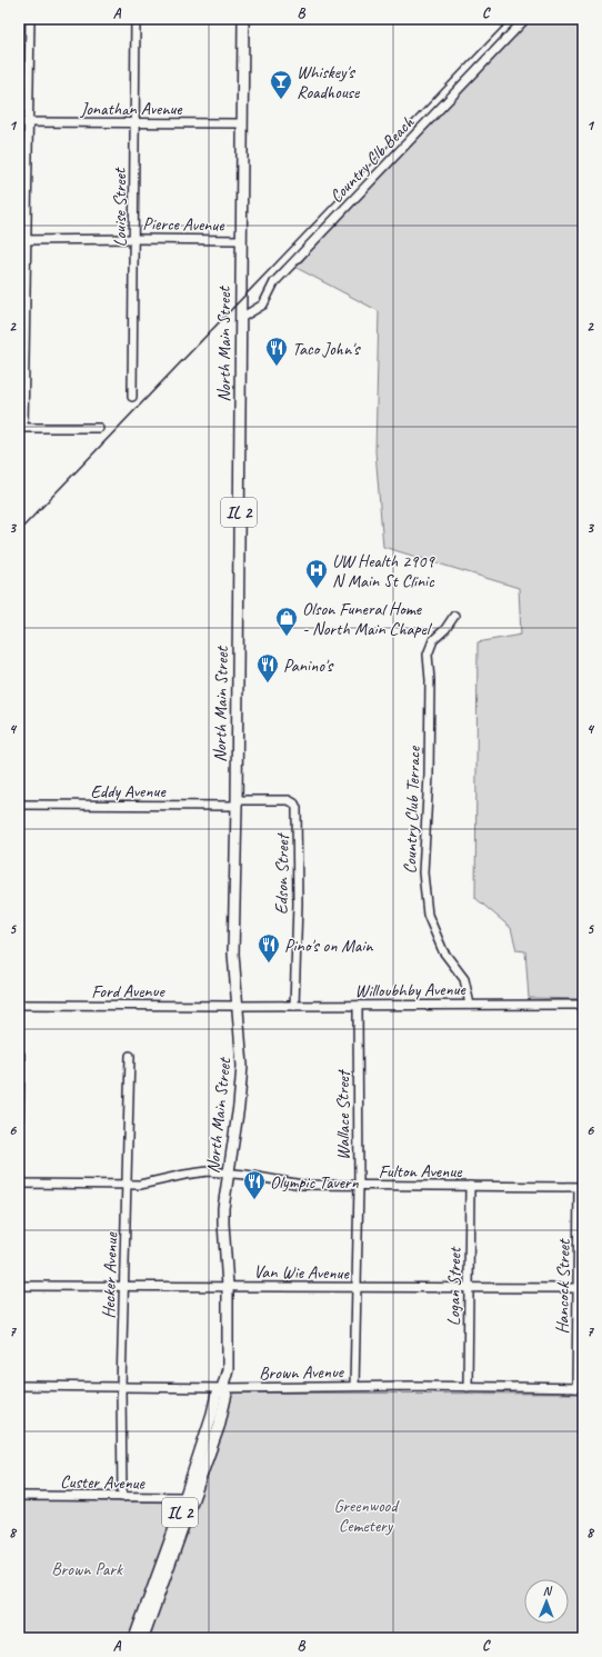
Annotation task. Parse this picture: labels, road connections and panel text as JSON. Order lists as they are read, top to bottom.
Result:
{
  "streets": {
    "main road": ["North Main Street", "IL 2"],
    "street": [
      "Jonathan Avenue",
      "Country Clb Beach",
      "Louise Street",
      "Pierce Avenue",
      "Eddy Avenue",
      "Country Club Terrace",
      "Edson Street",
      "Willoubhby Avenue",
      "Ford Avenue",
      "Wallace Street",
      "Fulton Avenue",
      "Van Wie Avenue",
      "Hecker Avenue",
      "Logan Street",
      "Hancock Street",
      "Brown Avenue",
      "Custer Avenue"
    ]
  },
  "crossings": [
    ["Jonathan Avenue", "Louise Street"],
    ["Jonathan Avenue", "North Main Street"],
    ["Country Clb Beach", "North Main Street"],
    ["Louise Street", "Pierce Avenue"],
    ["Pierce Avenue", "North Main Street"],
    ["North Main Street", "Eddy Avenue"],
    ["North Main Street", "Edson Street"],
    ["North Main Street", "Willoubhby Avenue"],
    ["North Main Street", "Ford Avenue"],
    ["North Main Street", "Fulton Avenue"],
    ["North Main Street", "Van Wie Avenue"],
    ["North Main Street", "Brown Avenue"],
    ["North Main Street", "Custer Avenue"],
    ["Eddy Avenue", "Edson Street"],
    ["Country Club Terrace", "Willoubhby Avenue"],
    ["Edson Street", "Willoubhby Avenue"],
    ["Willoubhby Avenue", "Ford Avenue"],
    ["Willoubhby Avenue", "Wallace Street"],
    ["Wallace Street", "Fulton Avenue"],
    ["Wallace Street", "Van Wie Avenue"],
    ["Wallace Street", "Brown Avenue"],
    ["Fulton Avenue", "Hecker Avenue"],
    ["Fulton Avenue", "Logan Street"],
    ["Fulton Avenue", "Hancock Street"],
    ["Van Wie Avenue", "Hecker Avenue"],
    ["Van Wie Avenue", "Logan Street"],
    ["Van Wie Avenue", "Hancock Street"],
    ["Hecker Avenue", "Brown Avenue"],
    ["Hecker Avenue", "Custer Avenue"],
    ["Logan Street", "Brown Avenue"],
    ["Hancock Street", "Brown Avenue"]
  ],
  "parks": ["Greenwood Cemetery", "Brown Park"],
  "places": {
    "bar": ["Whiskey's Roadhouse"],
    "restaurant": [
      "Taco John's",
      "Panino's",
      "Pino's on Main",
      "Olympic Tavern"
    ],
    "hospital": ["UW Health 2909 N Main St Clinic"],
    "shop": ["Olson Funeral Home - North Main Chapel"]
  },
  "north": "top",
  "grid": {
    "columns": ["A", "B", "C"],
    "rows": [
      "1",
      "2",
      "3",
      "4",
      "5",
      "6",
      "7",
      "8"
    ]
  }
}
